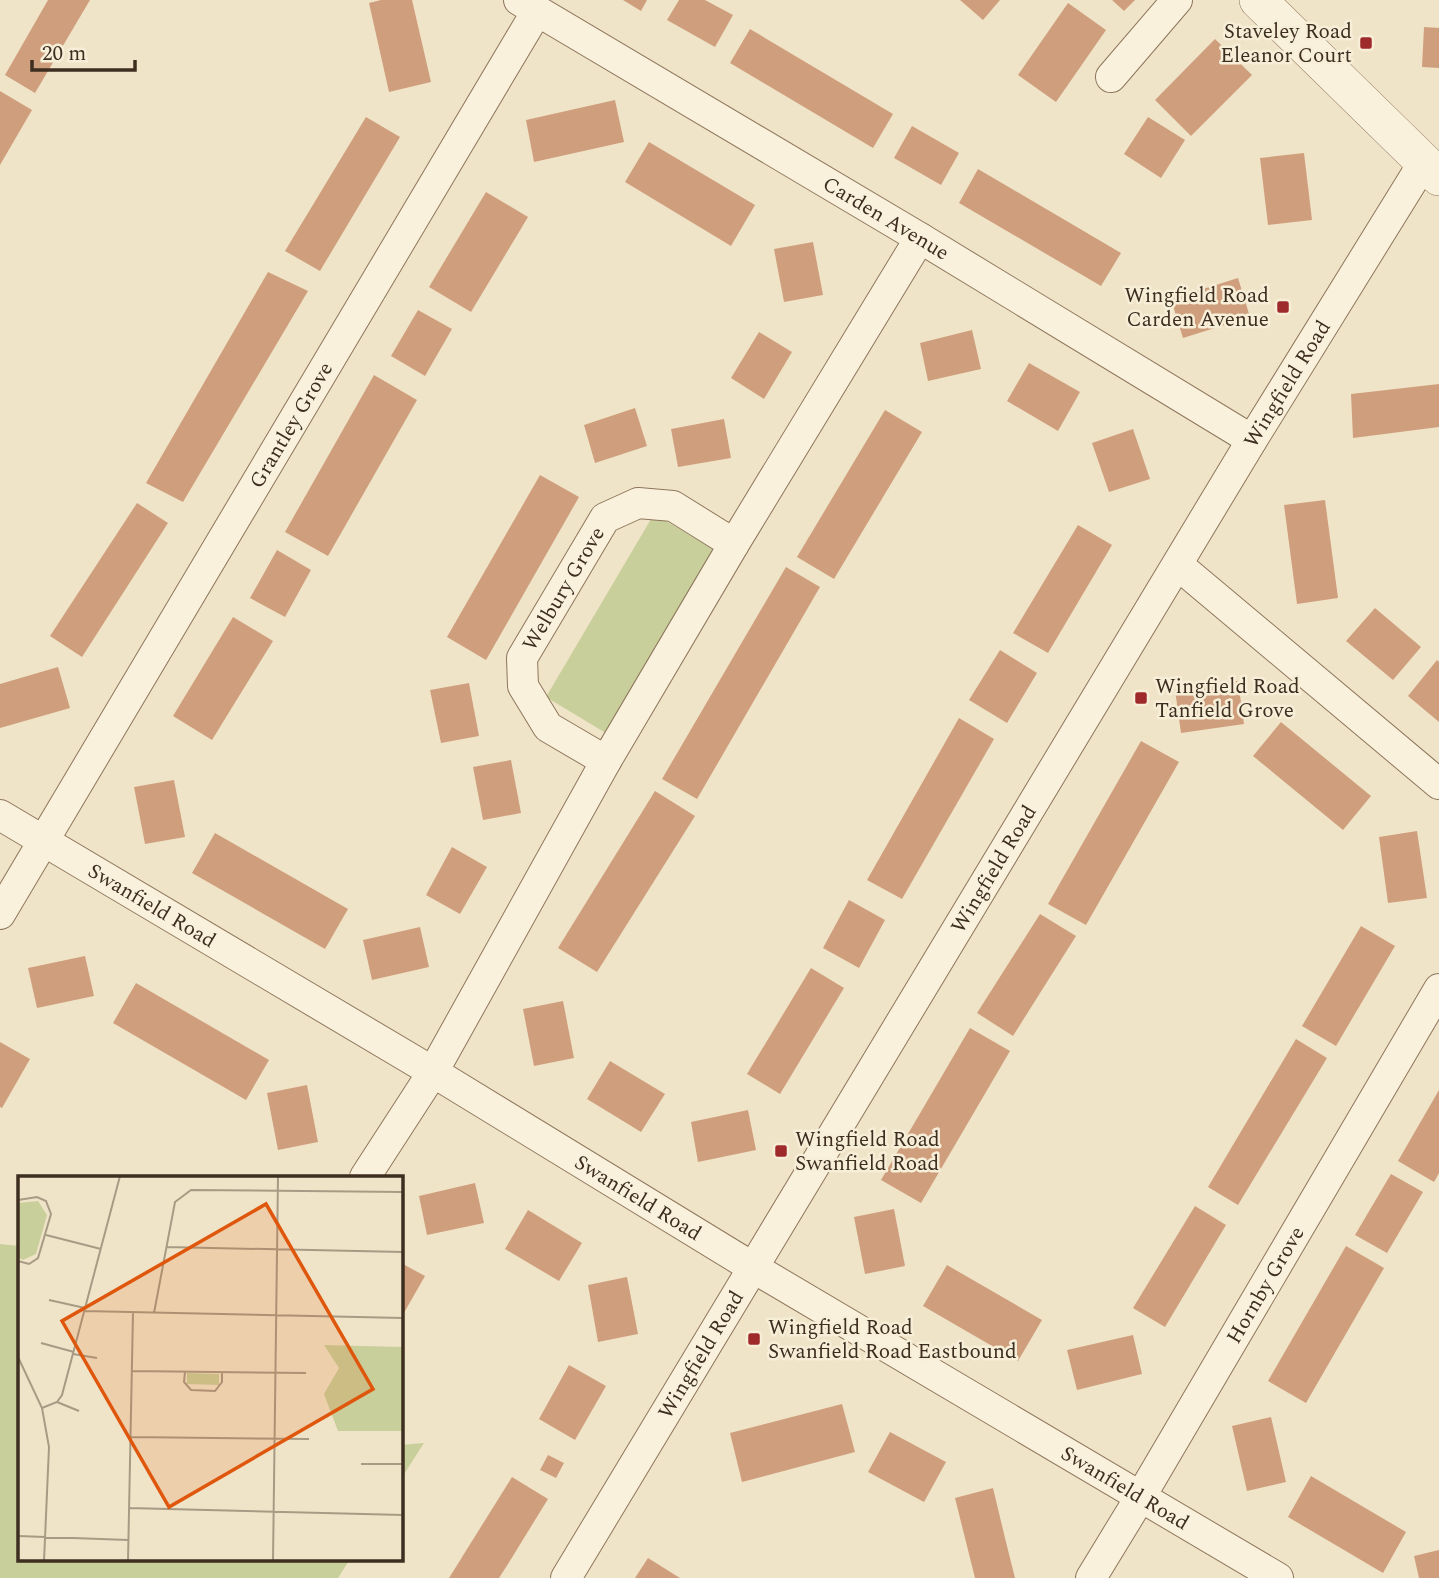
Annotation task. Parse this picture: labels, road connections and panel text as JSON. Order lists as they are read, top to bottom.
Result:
{
  "streets": {
    "street": [
      "Carden Avenue",
      "Wingfield Road",
      "Grantley Grove",
      "Welbury Grove",
      "Swanfield Road",
      "Hornby Grove"
    ]
  },
  "crossings": [
    ["Carden Avenue", "Wingfield Road"],
    ["Carden Avenue", "Grantley Grove"],
    ["Wingfield Road", "Swanfield Road"],
    ["Grantley Grove", "Swanfield Road"],
    ["Swanfield Road", "Hornby Grove"]
  ],
  "places": {
    "transit": [
      "Staveley Road Eleanor Court",
      "Wingfield Road Carden Avenue",
      "Wingfield Road Tanfield Grove",
      "Wingfield Road Swanfield Road",
      "Wingfield Road Swanfield Road Eastbound"
    ]
  },
  "scale_bar": "20 m"
}
